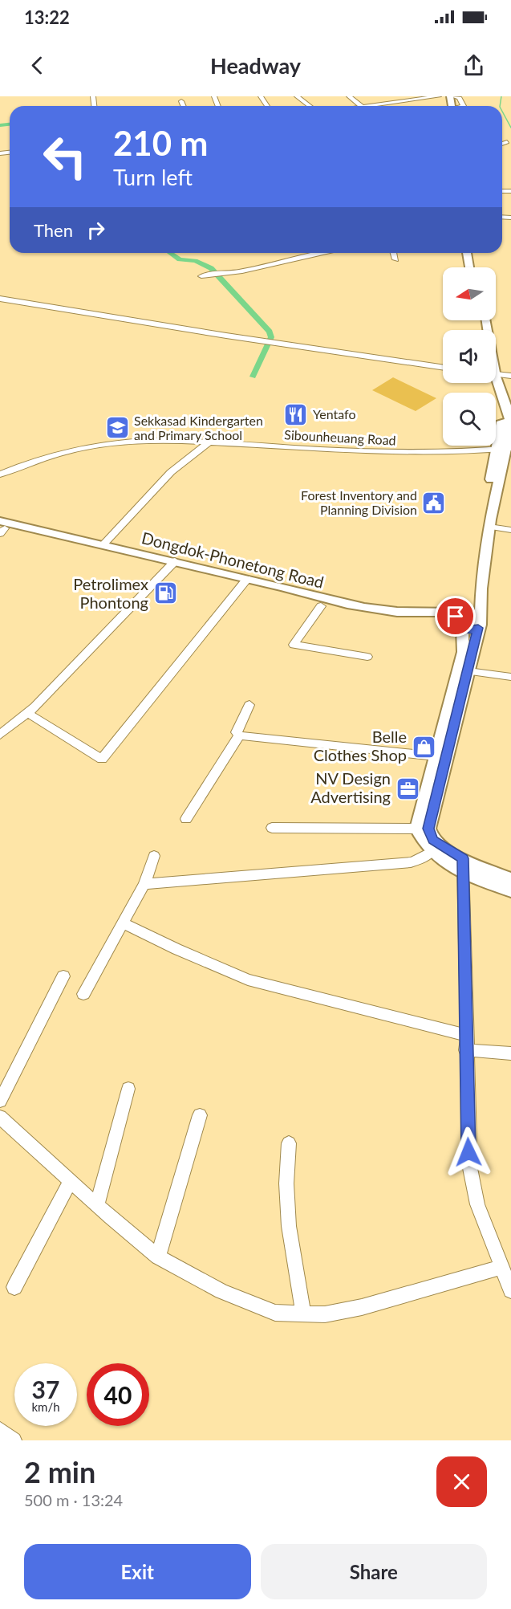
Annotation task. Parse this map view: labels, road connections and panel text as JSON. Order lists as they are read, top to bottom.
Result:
{
  "streets": {
    "main road": ["Dongdok-Phonetong Road"],
    "street": ["Sibounheuang Road"]
  },
  "places": {
    "restaurant": ["Yentafo"],
    "school or university": ["Sekkasad Kindergarten and Primary School"],
    "public building": ["Forest Inventory and Planning Division"],
    "fuel station": ["Petrolimex Phontong"],
    "shop": ["Belle Clothes Shop"],
    "office": ["NV Design Advertising"]
  },
  "north": "left",
  "page": {
    "status": "13:22",
    "header": "Headway",
    "turn": ["210 m", "Turn left"],
    "then": "Then",
    "speed": "37 km/h",
    "limit": "40",
    "heading": ["2 min", "500 m · 13:24"],
    "buttons": ["Exit", "Share"]
  }
}
